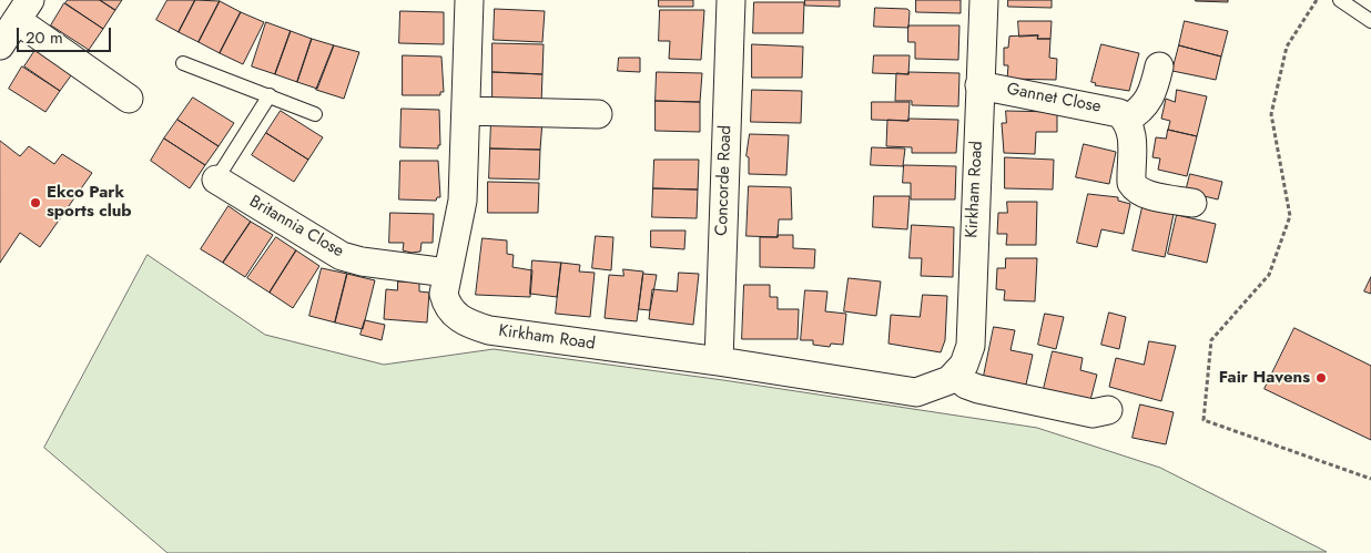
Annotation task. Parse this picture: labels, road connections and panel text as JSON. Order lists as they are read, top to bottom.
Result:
{
  "streets": {
    "street": [
      "Gannet Close",
      "Concorde Road",
      "Kirkham Road",
      "Britannia Close"
    ]
  },
  "crossings": [
    ["Gannet Close", "Kirkham Road"],
    ["Concorde Road", "Kirkham Road"],
    ["Kirkham Road", "Britannia Close"]
  ],
  "places": ["Ekco Park sports club", "Fair Havens"],
  "scale_bar": "20 m"
}
